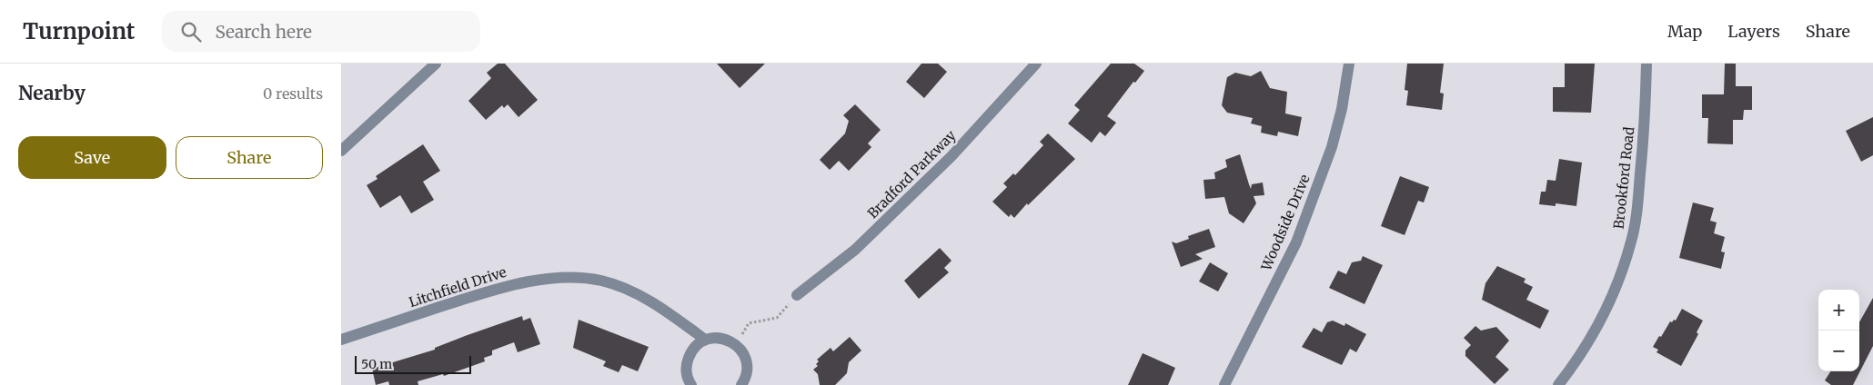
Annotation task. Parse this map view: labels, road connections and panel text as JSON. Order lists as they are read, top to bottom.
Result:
{
  "streets": {
    "street": [
      "Bradford Parkway",
      "Brookford Road",
      "Woodside Drive",
      "Litchfield Drive"
    ]
  },
  "scale_bar": "50 m",
  "page": {
    "header": "Turnpoint",
    "search": "Search here",
    "nav": ["Map", "Layers", "Share"],
    "heading": ["Nearby", "0 results"],
    "buttons": ["Save", "Share"],
    "map_buttons": ["+", "−"],
    "scale": "50 m"
  }
}
